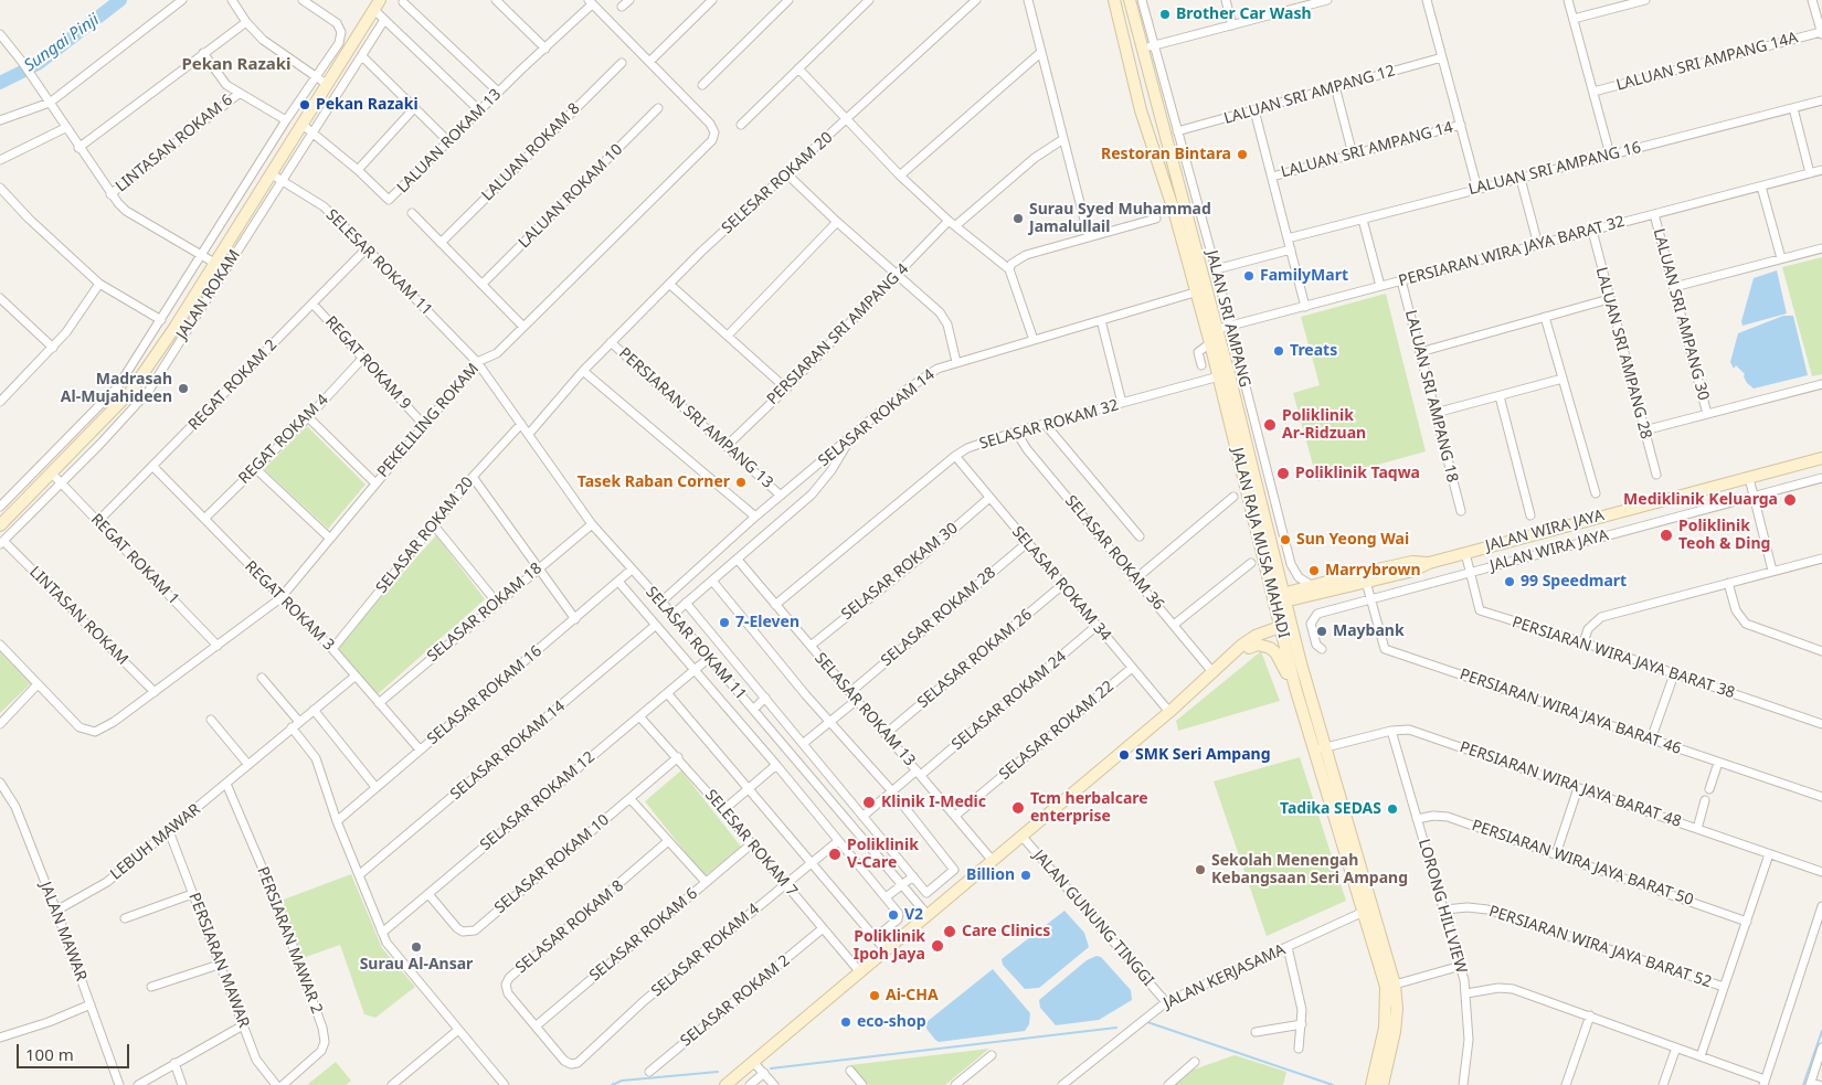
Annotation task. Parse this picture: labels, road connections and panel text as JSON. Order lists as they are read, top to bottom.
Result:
{
  "streets": {
    "main road": ["JALAN ROKAM", "JALAN WIRA JAYA", "JALAN RAJA MUSA MAHADI"],
    "street": [
      "LALUAN SRI AMPANG 14A",
      "LALUAN SRI AMPANG 12",
      "LALUAN ROKAM 13",
      "LINTASAN ROKAM 6",
      "LALUAN SRI AMPANG 14",
      "LALUAN ROKAM 8",
      "LALUAN SRI AMPANG 16",
      "SELESAR ROKAM 20",
      "LALUAN ROKAM 10",
      "PERSIARAN WIRA JAYA BARAT 32",
      "SELESAR ROKAM 11",
      "LALUAN SRI AMPANG 30",
      "JALAN SRI AMPANG",
      "PERSIARAN SRI AMPANG 4",
      "LALUAN SRI AMPANG 28",
      "REGAT ROKAM 9",
      "REGAT ROKAM 2",
      "LALUAN SRI AMPANG 18",
      "PERSIARAN SRI AMPANG 13",
      "SELASAR ROKAM 14",
      "PEKELILING ROKAM",
      "SELASAR ROKAM 32",
      "REGAT ROKAM 4",
      "SELASAR ROKAM 20",
      "SELASAR ROKAM 36",
      "REGAT ROKAM 1",
      "SELASAR ROKAM 30",
      "SELASAR ROKAM 34",
      "REGAT ROKAM 3",
      "SELASAR ROKAM 18",
      "LINTASAN ROKAM",
      "SELASAR ROKAM 28",
      "SELASAR ROKAM 11",
      "PERSIARAN WIRA JAYA BARAT 38",
      "SELASAR ROKAM 26",
      "SELASAR ROKAM 16",
      "SELASAR ROKAM 24",
      "SELASAR ROKAM 13",
      "PERSIARAN WIRA JAYA BARAT 46",
      "SELASAR ROKAM 22",
      "PERSIARAN WIRA JAYA BARAT 48",
      "SELASAR ROKAM 12",
      "LEBUH MAWAR",
      "SELESAR ROKAM 7",
      "PERSIARAN WIRA JAYA BARAT 50",
      "SELASAR ROKAM 10",
      "LORONG HILLVIEW",
      "JALAN GUNUNG TINGGI",
      "SELASAR ROKAM 8",
      "JALAN MAWAR",
      "SELASAR ROKAM 6",
      "PERSIARAN MAWAR 2",
      "PERSIARAN WIRA JAYA BARAT 52",
      "SELASAR ROKAM 4",
      "PERSIARAN MAWAR",
      "JALAN KERJASAMA",
      "SELASAR ROKAM 2"
    ]
  },
  "crossings": [
    ["LALUAN SRI AMPANG 12", "JALAN SRI AMPANG"],
    ["LALUAN ROKAM 13", "JALAN ROKAM"],
    ["LALUAN ROKAM 13", "PEKELILING ROKAM"],
    ["SELESAR ROKAM 20", "PERSIARAN SRI AMPANG 13"],
    ["SELESAR ROKAM 20", "SELASAR ROKAM 11"],
    ["PERSIARAN WIRA JAYA BARAT 32", "LALUAN SRI AMPANG 30"],
    ["PERSIARAN WIRA JAYA BARAT 32", "JALAN SRI AMPANG"],
    ["PERSIARAN WIRA JAYA BARAT 32", "LALUAN SRI AMPANG 28"],
    ["PERSIARAN WIRA JAYA BARAT 32", "LALUAN SRI AMPANG 18"],
    ["PERSIARAN WIRA JAYA BARAT 32", "JALAN RAJA MUSA MAHADI"],
    ["SELESAR ROKAM 11", "JALAN ROKAM"],
    ["SELESAR ROKAM 11", "REGAT ROKAM 2"],
    ["SELESAR ROKAM 11", "PEKELILING ROKAM"],
    ["SELESAR ROKAM 11", "SELASAR ROKAM 11"],
    ["JALAN ROKAM", "REGAT ROKAM 1"],
    ["JALAN ROKAM", "LINTASAN ROKAM"],
    ["JALAN SRI AMPANG", "JALAN WIRA JAYA"],
    ["PERSIARAN SRI AMPANG 4", "PERSIARAN SRI AMPANG 13"],
    ["REGAT ROKAM 9", "REGAT ROKAM 2"],
    ["REGAT ROKAM 9", "PEKELILING ROKAM"],
    ["REGAT ROKAM 9", "REGAT ROKAM 4"],
    ["REGAT ROKAM 2", "REGAT ROKAM 1"],
    ["REGAT ROKAM 2", "REGAT ROKAM 3"],
    ["PERSIARAN SRI AMPANG 13", "SELASAR ROKAM 14"],
    ["SELASAR ROKAM 14", "JALAN RAJA MUSA MAHADI"],
    ["SELASAR ROKAM 14", "SELASAR ROKAM 11"],
    ["PEKELILING ROKAM", "REGAT ROKAM 1"],
    ["PEKELILING ROKAM", "REGAT ROKAM 3"],
    ["PEKELILING ROKAM", "LINTASAN ROKAM"],
    ["PEKELILING ROKAM", "SELASAR ROKAM 11"],
    ["SELASAR ROKAM 32", "JALAN RAJA MUSA MAHADI"],
    ["SELASAR ROKAM 32", "SELASAR ROKAM 36"],
    ["SELASAR ROKAM 32", "SELASAR ROKAM 34"],
    ["SELASAR ROKAM 32", "SELASAR ROKAM 13"],
    ["REGAT ROKAM 4", "REGAT ROKAM 3"],
    ["JALAN WIRA JAYA", "JALAN RAJA MUSA MAHADI"],
    ["JALAN WIRA JAYA", "PERSIARAN WIRA JAYA BARAT 38"],
    ["JALAN WIRA JAYA", "PERSIARAN WIRA JAYA BARAT 46"],
    ["SELASAR ROKAM 20", "REGAT ROKAM 3"],
    ["SELASAR ROKAM 20", "SELASAR ROKAM 11"],
    ["JALAN RAJA MUSA MAHADI", "PERSIARAN WIRA JAYA BARAT 48"],
    ["JALAN RAJA MUSA MAHADI", "JALAN KERJASAMA"],
    ["SELASAR ROKAM 30", "SELASAR ROKAM 34"],
    ["SELASAR ROKAM 30", "SELASAR ROKAM 13"],
    ["SELASAR ROKAM 34", "SELASAR ROKAM 28"],
    ["SELASAR ROKAM 34", "SELASAR ROKAM 26"],
    ["SELASAR ROKAM 34", "SELASAR ROKAM 24"],
    ["SELASAR ROKAM 34", "SELASAR ROKAM 22"],
    ["REGAT ROKAM 3", "SELASAR ROKAM 18"],
    ["REGAT ROKAM 3", "SELASAR ROKAM 16"],
    ["REGAT ROKAM 3", "LEBUH MAWAR"],
    ["SELASAR ROKAM 18", "SELASAR ROKAM 11"],
    ["SELASAR ROKAM 28", "SELASAR ROKAM 13"],
    ["SELASAR ROKAM 11", "SELASAR ROKAM 16"],
    ["SELASAR ROKAM 11", "SELASAR ROKAM 12"],
    ["SELASAR ROKAM 11", "SELASAR ROKAM 4"],
    ["SELASAR ROKAM 26", "SELASAR ROKAM 13"],
    ["SELASAR ROKAM 24", "SELASAR ROKAM 13"],
    ["SELASAR ROKAM 13", "SELASAR ROKAM 22"],
    ["PERSIARAN WIRA JAYA BARAT 48", "LORONG HILLVIEW"],
    ["SELASAR ROKAM 12", "SELESAR ROKAM 7"],
    ["SELASAR ROKAM 12", "SELASAR ROKAM 10"],
    ["LEBUH MAWAR", "JALAN MAWAR"],
    ["LEBUH MAWAR", "PERSIARAN MAWAR 2"],
    ["LEBUH MAWAR", "PERSIARAN MAWAR"],
    ["SELESAR ROKAM 7", "SELASAR ROKAM 10"],
    ["SELESAR ROKAM 7", "SELASAR ROKAM 6"],
    ["SELESAR ROKAM 7", "SELASAR ROKAM 4"],
    ["SELESAR ROKAM 7", "SELASAR ROKAM 2"],
    ["PERSIARAN WIRA JAYA BARAT 50", "LORONG HILLVIEW"],
    ["LORONG HILLVIEW", "PERSIARAN WIRA JAYA BARAT 52"],
    ["JALAN GUNUNG TINGGI", "JALAN KERJASAMA"],
    ["SELASAR ROKAM 8", "SELASAR ROKAM 6"],
    ["SELASAR ROKAM 8", "SELASAR ROKAM 4"]
  ],
  "districts": ["Pekan Razaki"],
  "water": ["Sungai Pinji"],
  "places": [
    "Brother Car Wash",
    "Pekan Razaki",
    "Restoran Bintara",
    "Surau Syed Muhammad Jamalullail",
    "FamilyMart",
    "Treats",
    "Madrasah Al-Mujahideen",
    "Poliklinik Ar-Ridzuan",
    "Poliklinik Taqwa",
    "Tasek Raban Corner",
    "Mediklinik Keluarga",
    "Poliklinik Teoh & Ding",
    "Sun Yeong Wai",
    "Marrybrown",
    "99 Speedmart",
    "7-Eleven",
    "Maybank",
    "SMK Seri Ampang",
    "Klinik I-Medic",
    "Tcm herbalcare enterprise",
    "Tadika SEDAS",
    "Poliklinik V-Care",
    "Sekolah Menengah Kebangsaan Seri Ampang",
    "Billion",
    "V2",
    "Care Clinics",
    "Poliklinik Ipoh Jaya",
    "Surau Al-Ansar",
    "Ai-CHA",
    "eco-shop"
  ],
  "scale_bar": "100 m"
}
